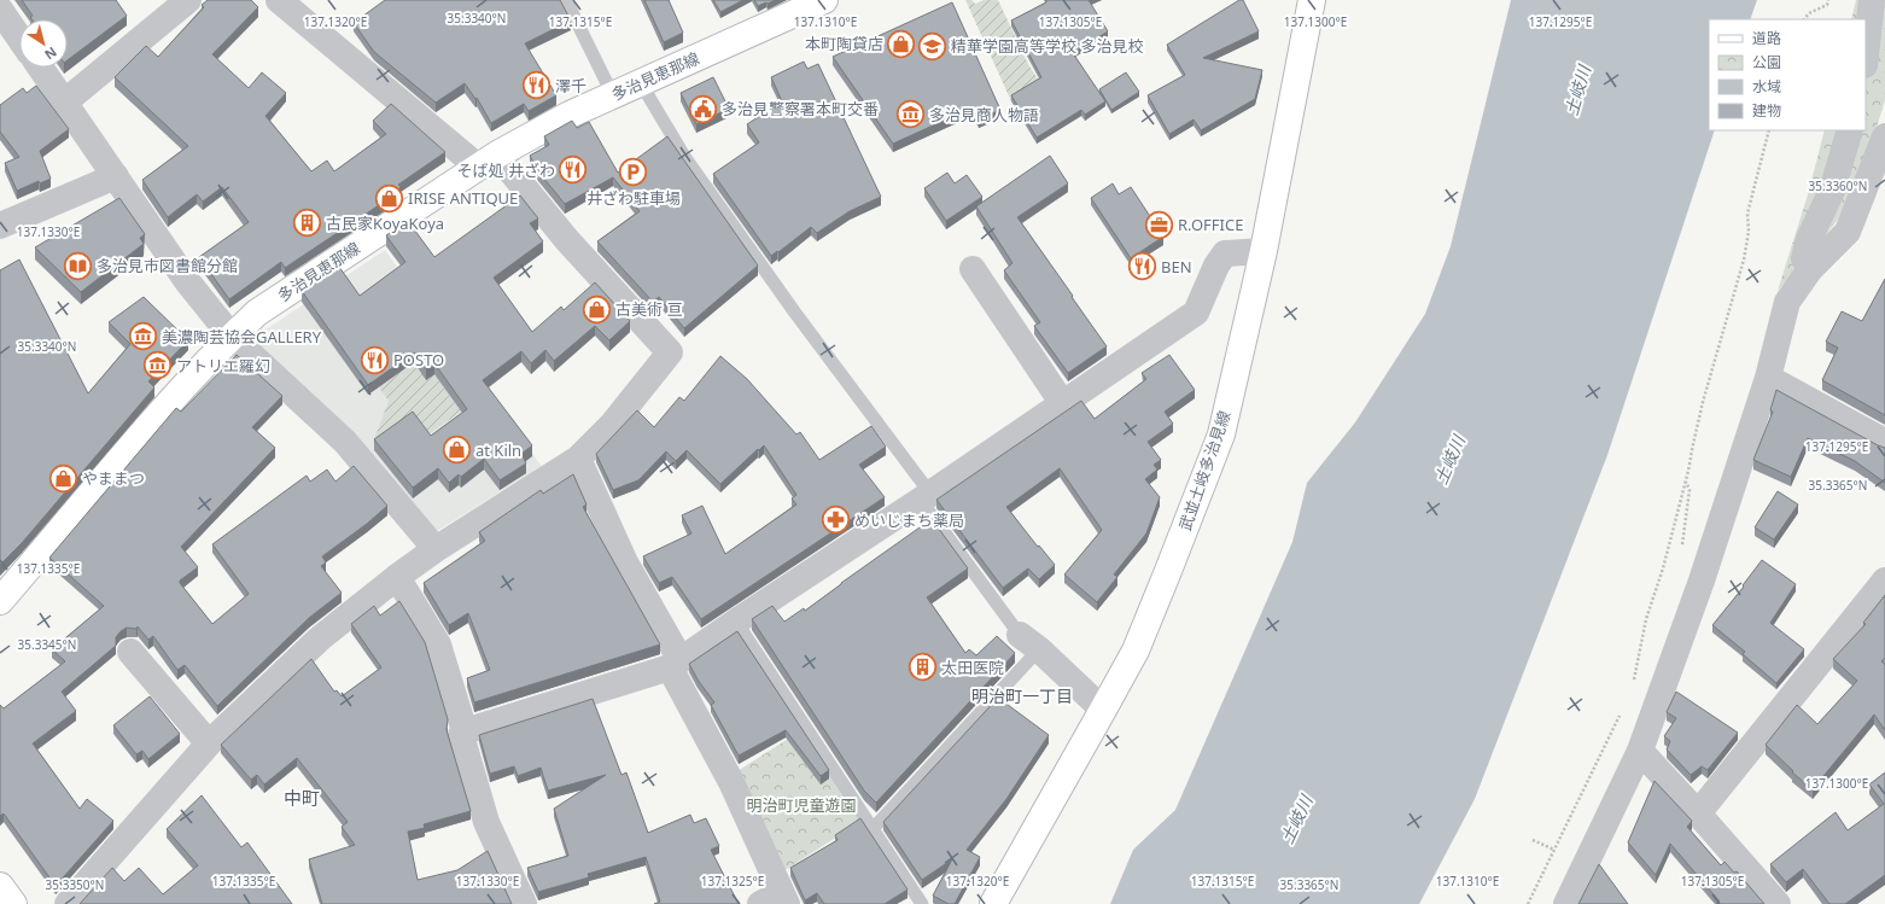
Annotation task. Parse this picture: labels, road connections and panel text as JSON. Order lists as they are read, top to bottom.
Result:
{
  "streets": {
    "main road": ["多治見恵那線", "武並土岐多治見線"]
  },
  "districts": ["明治町一丁目", "中町"],
  "water": ["土岐川"],
  "parks": ["明治町児童遊園"],
  "places": {
    "shop": [
      "本町陶貸店",
      "IRISE ANTIQUE",
      "古美術 亘",
      "at Kiln",
      "やままつ"
    ],
    "school or university": ["精華学園高等学校 多治見校"],
    "restaurant": [
      "澤千",
      "そば処 井ざわ",
      "BEN",
      "POSTO"
    ],
    "public building": ["多治見警察署本町交番"],
    "museum": ["多治見商人物語", "美濃陶芸協会GALLERY", "アトリエ羅幻"],
    "parking": ["井ざわ駐車場"],
    "building": ["古民家KoyaKoya", "太田医院"],
    "office": ["R.OFFICE"],
    "library": ["多治見市図書館分館"],
    "pharmacy": ["めいじまち薬局"]
  },
  "legend": [
    "道路",
    "公園",
    "水域",
    "建物"
  ],
  "north": "bottom right",
  "coordinates": [
    "35.3340°N",
    "137.1320°E",
    "137.1315°E",
    "137.1310°E",
    "137.1305°E",
    "137.1300°E",
    "137.1295°E",
    "35.3360°N",
    "137.1330°E",
    "35.3365°N",
    "137.1335°E",
    "35.3345°N",
    "137.1325°E",
    "35.3350°N"
  ]
}
